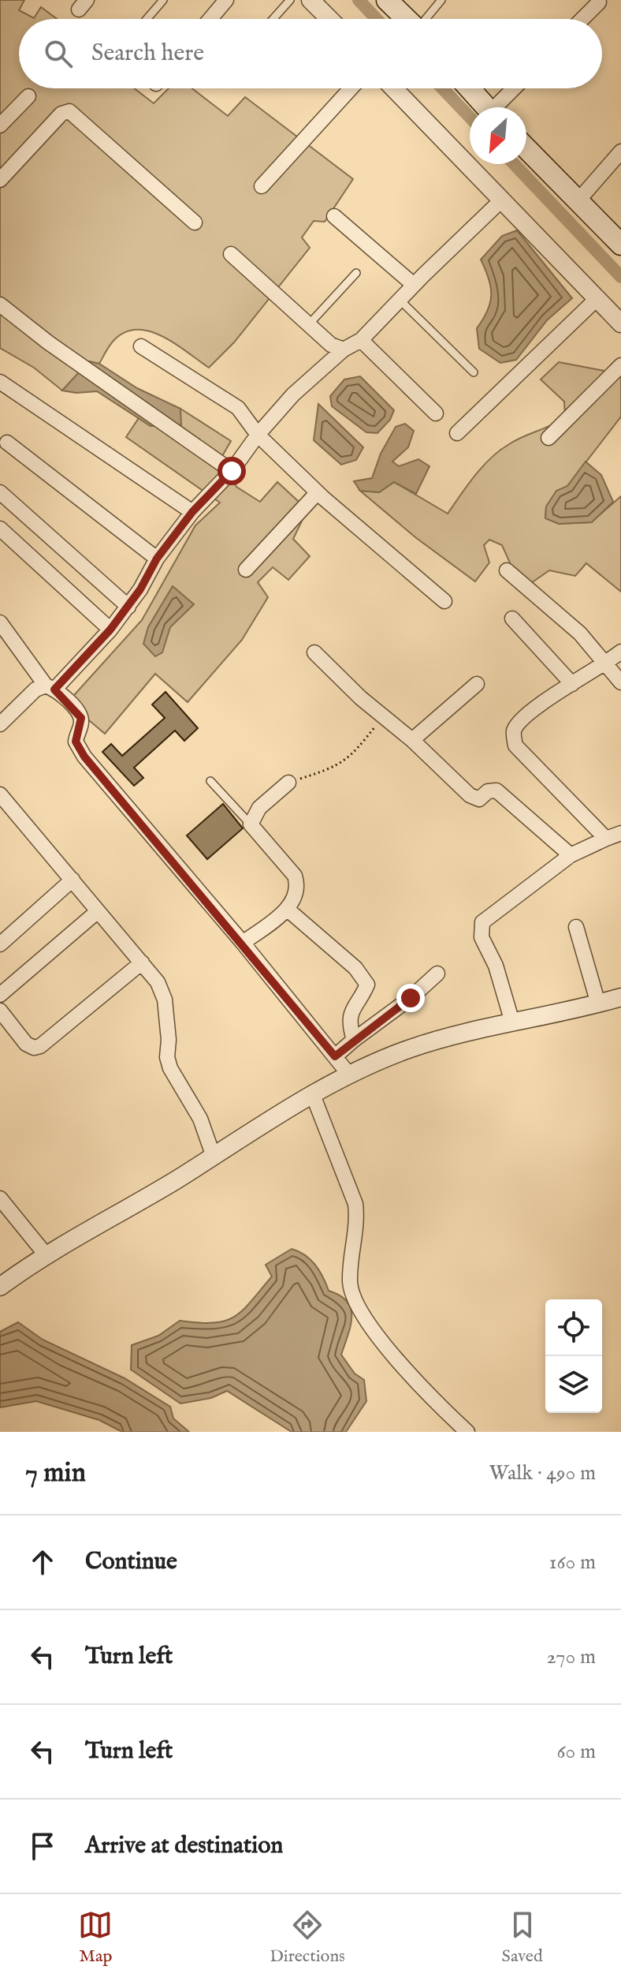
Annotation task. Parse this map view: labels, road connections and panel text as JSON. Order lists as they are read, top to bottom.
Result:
{
  "north": "bottom left",
  "page": {
    "search": "Search here",
    "heading": ["7 min", "Walk · 490 m"],
    "list": [
      ["Continue", "160 m"],
      ["Turn left", "270 m"],
      ["Turn left", "60 m"],
      "Arrive at destination"
    ],
    "nav": ["Map", "Directions", "Saved"]
  }
}
